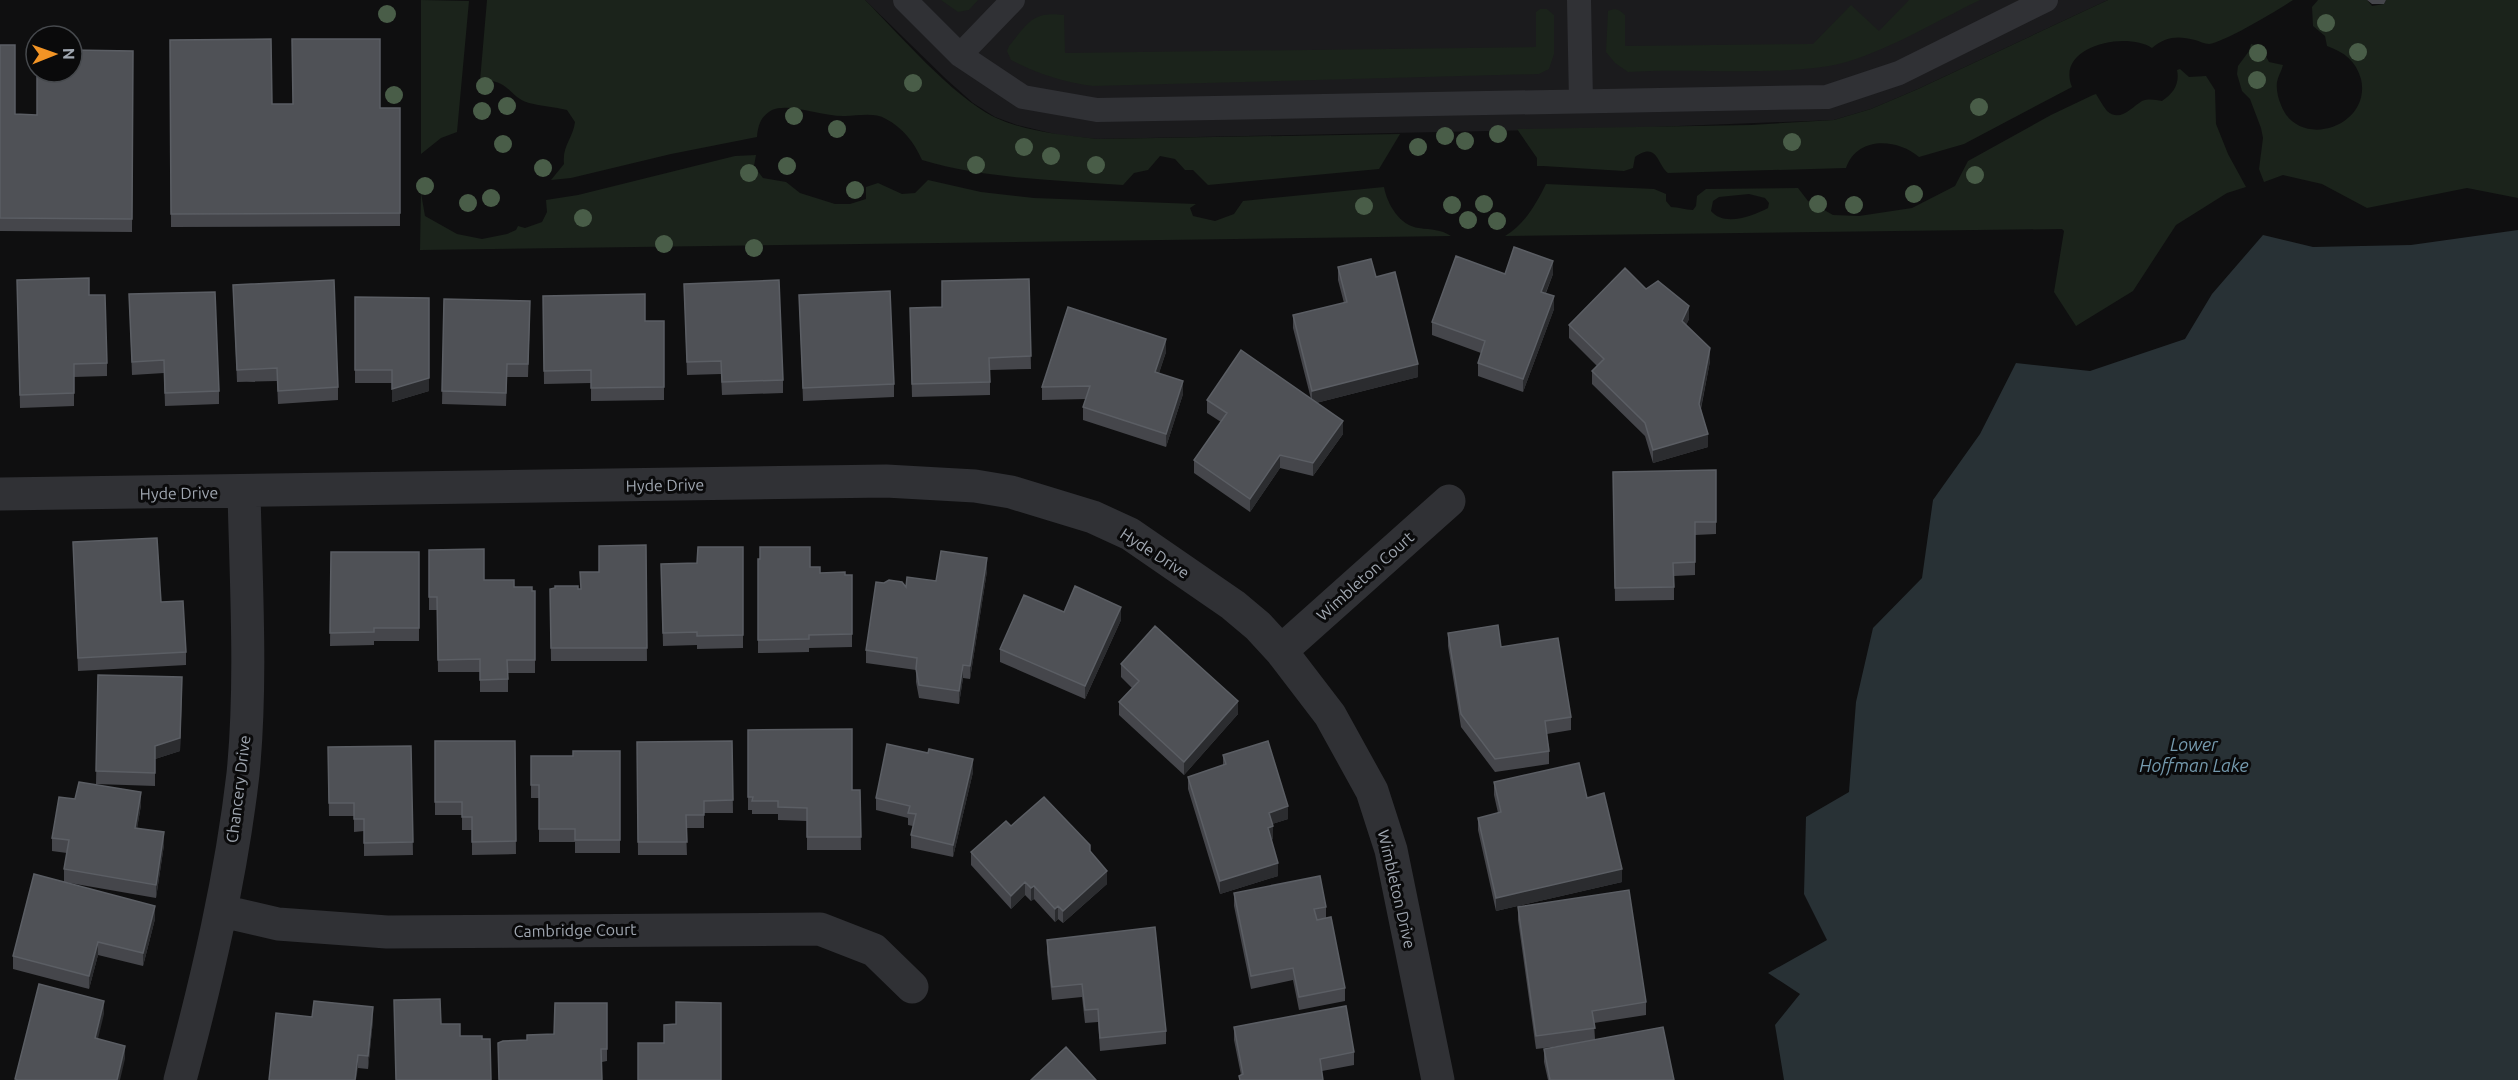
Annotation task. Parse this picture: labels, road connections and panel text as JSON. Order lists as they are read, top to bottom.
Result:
{
  "streets": {
    "street": [
      "Hyde Drive",
      "Wimbleton Court",
      "Chancery Drive",
      "Wimbleton Drive",
      "Cambridge Court"
    ]
  },
  "crossings": [
    ["Hyde Drive", "Wimbleton Court"],
    ["Hyde Drive", "Chancery Drive"],
    ["Hyde Drive", "Wimbleton Drive"],
    ["Wimbleton Court", "Wimbleton Drive"],
    ["Chancery Drive", "Cambridge Court"]
  ],
  "water": ["Lower Hoffman Lake"],
  "north": "right"
}
